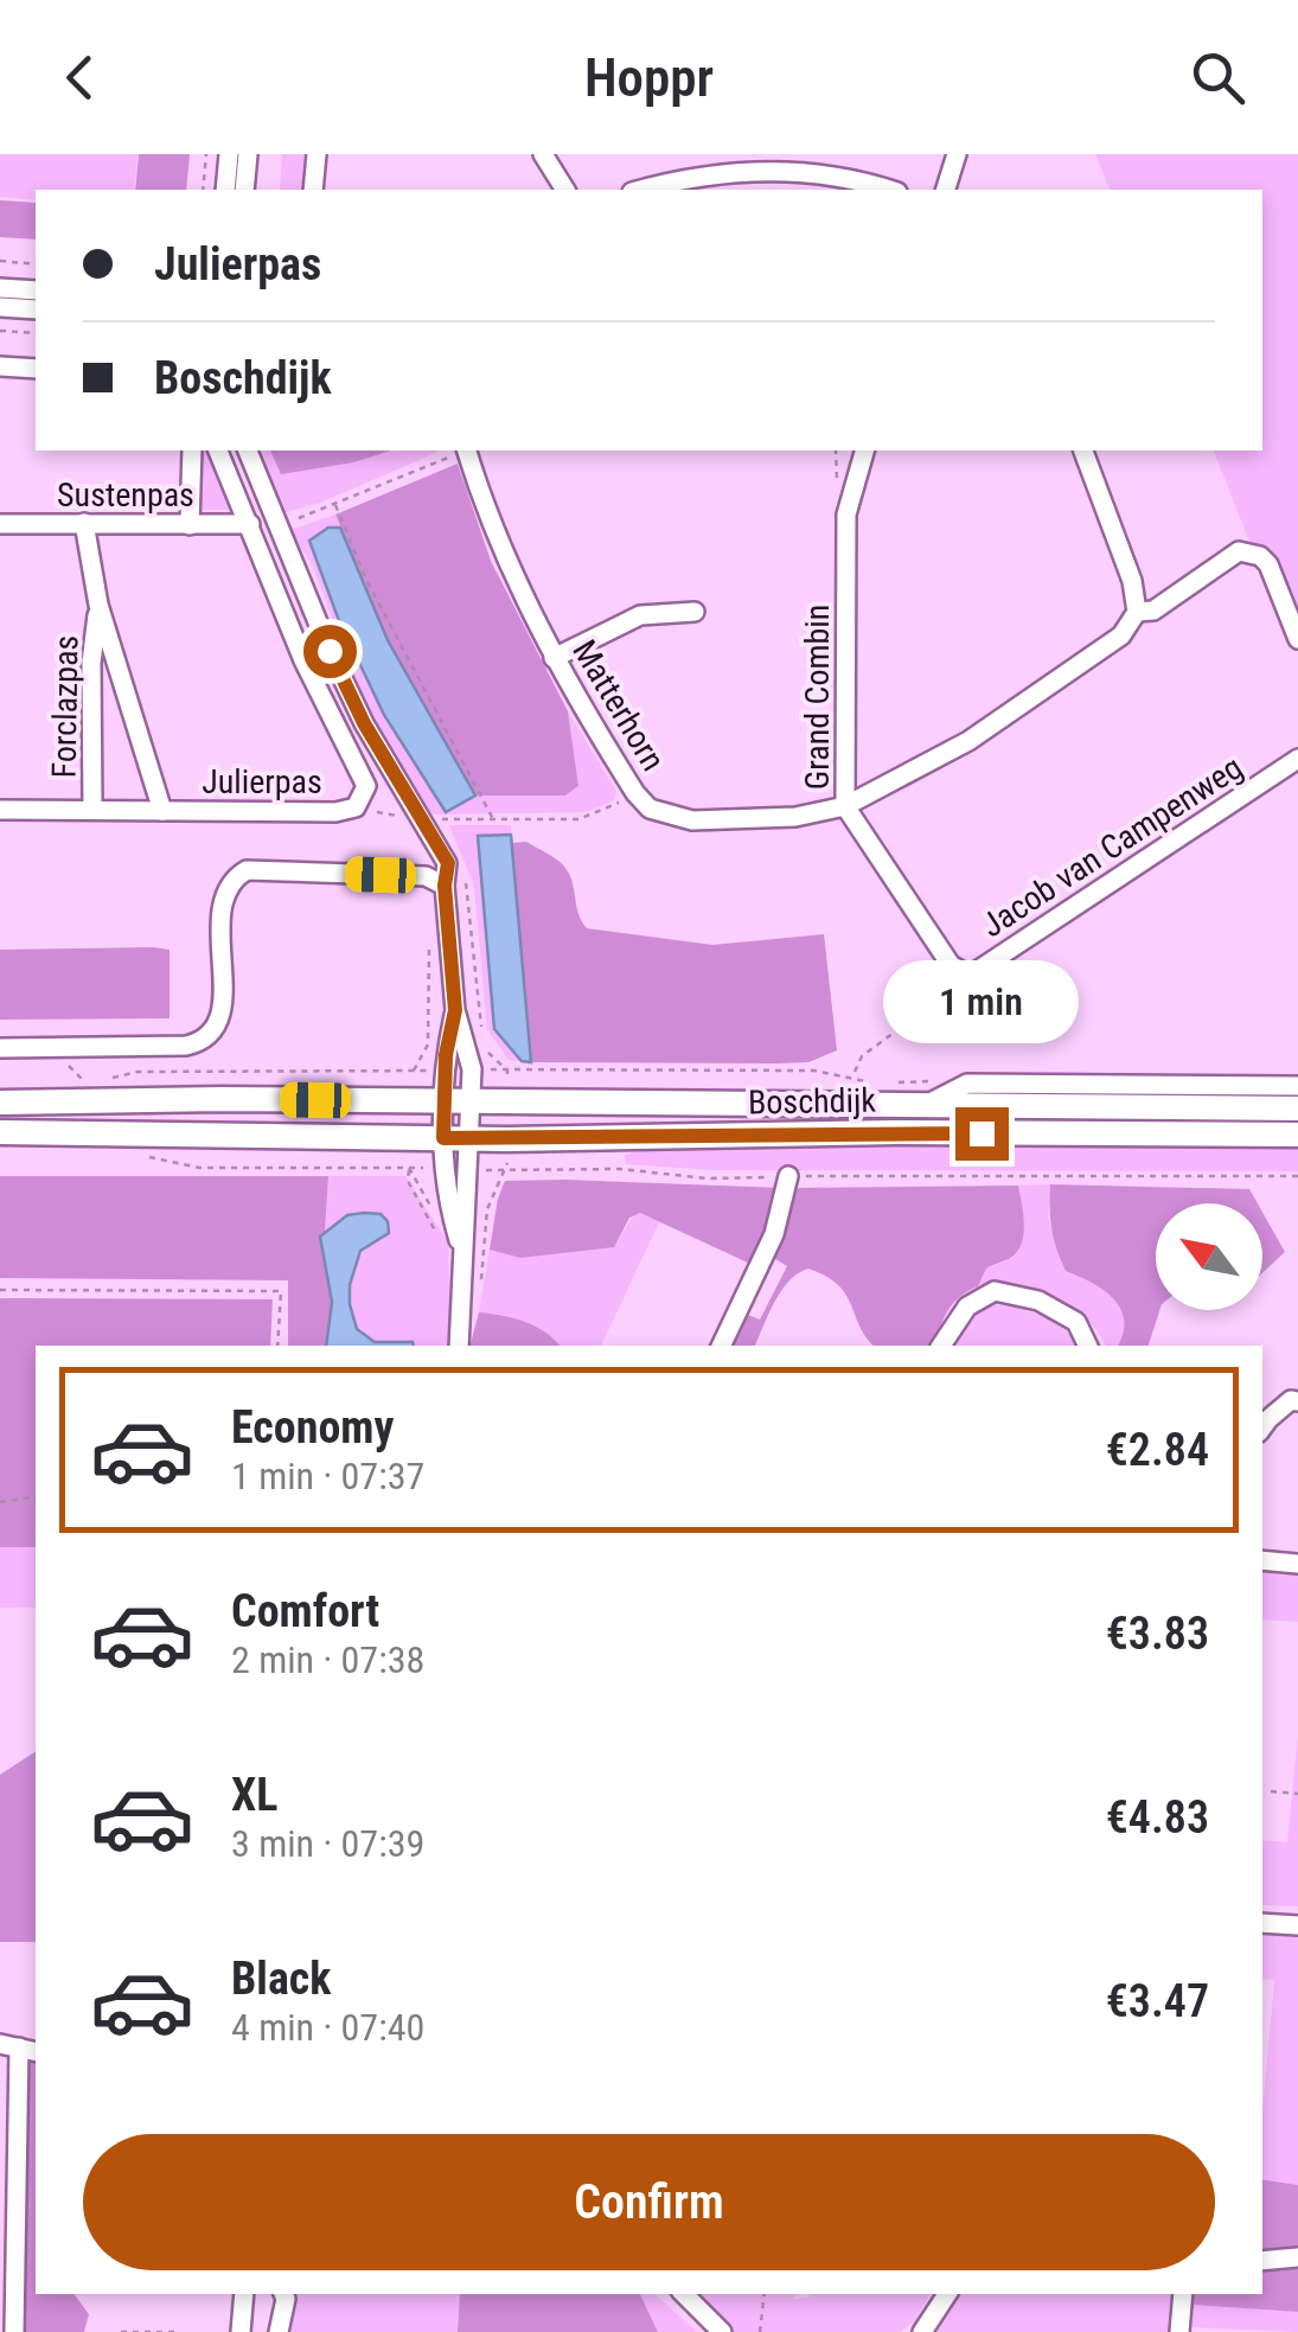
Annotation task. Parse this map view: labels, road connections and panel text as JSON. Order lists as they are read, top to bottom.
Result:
{
  "streets": {
    "main road": ["Boschdijk"],
    "street": [
      "Sustenpas",
      "Grand Combin",
      "Matterhorn",
      "Forclazpas",
      "Julierpas",
      "Jacob van Campenweg"
    ]
  },
  "crossings": [
    ["Sustenpas", "Forclazpas"],
    ["Sustenpas", "Julierpas"],
    ["Grand Combin", "Matterhorn"],
    ["Grand Combin", "Jacob van Campenweg"],
    ["Forclazpas", "Julierpas"]
  ],
  "north": "top left",
  "page": {
    "header": "Hoppr",
    "banner": ["Julierpas", "Boschdijk"],
    "bubble": "1 min",
    "list": [
      {
        "name": "Economy",
        "note": "1 min · 07:37",
        "value": "€2.84"
      },
      {
        "name": "Comfort",
        "note": "2 min · 07:38",
        "value": "€3.83"
      },
      {
        "name": "XL",
        "note": "3 min · 07:39",
        "value": "€4.83"
      },
      {
        "name": "Black",
        "note": "4 min · 07:40",
        "value": "€3.47"
      }
    ],
    "buttons": "Confirm"
  }
}
